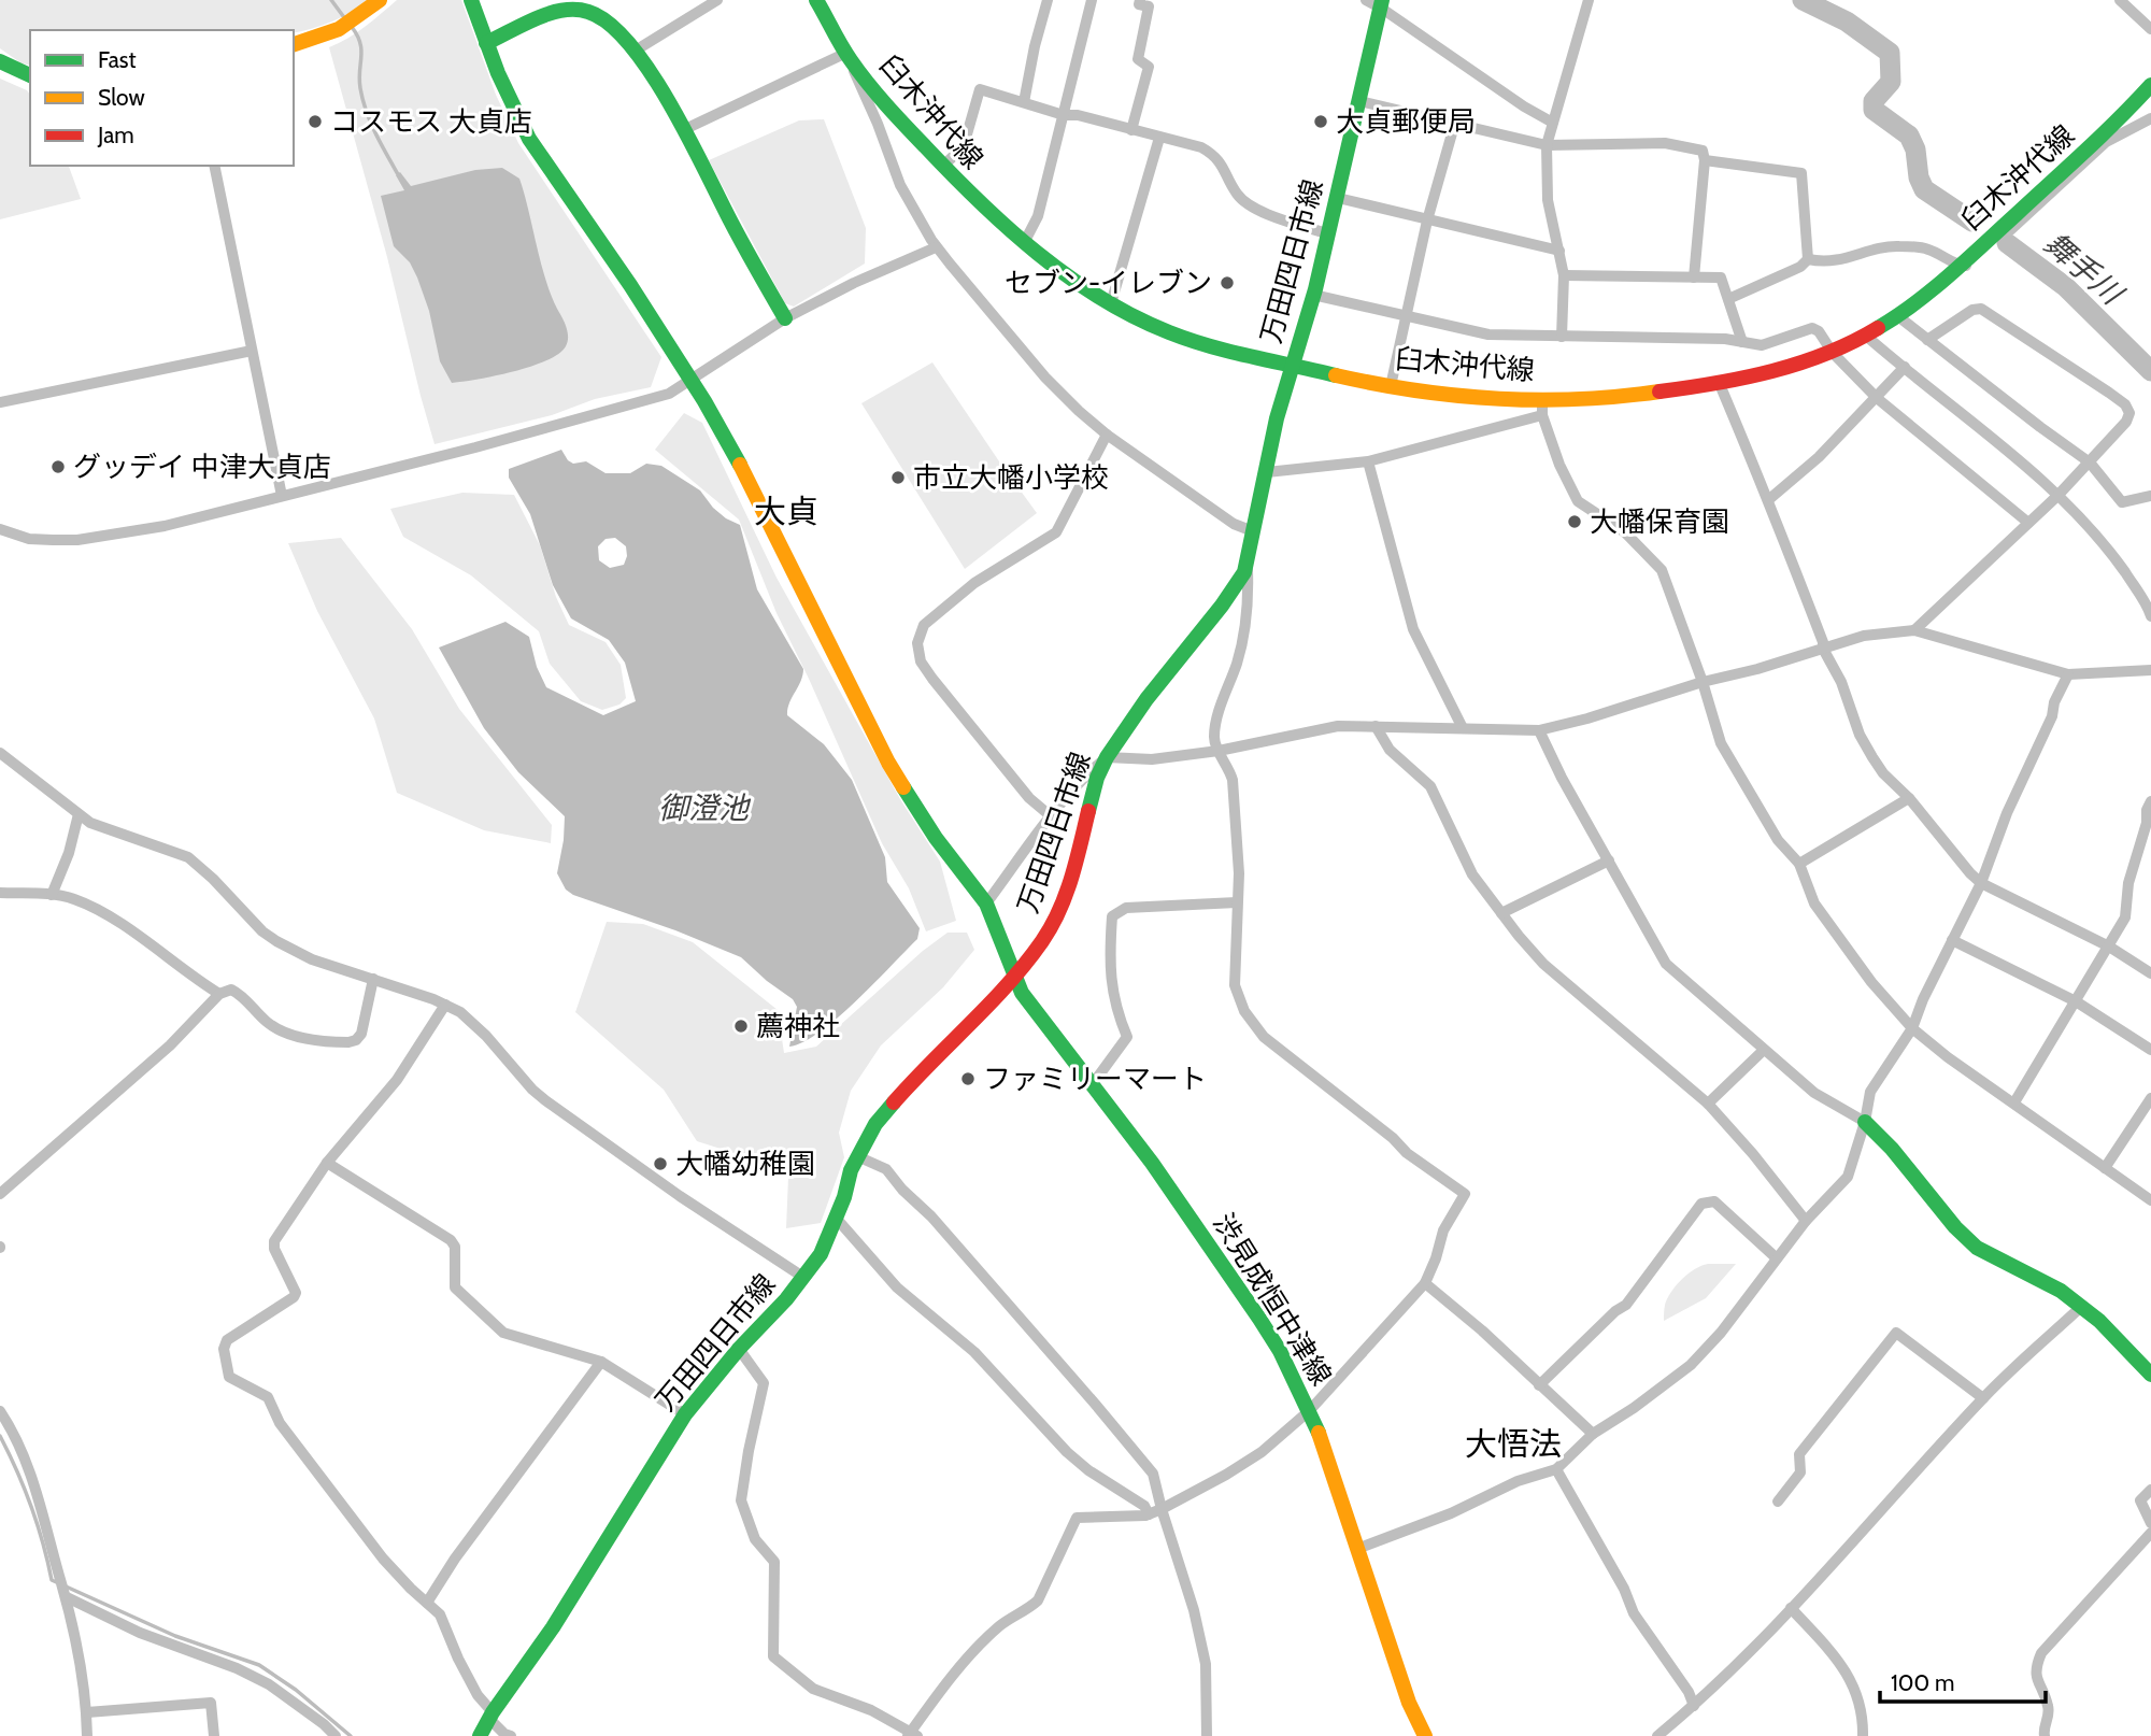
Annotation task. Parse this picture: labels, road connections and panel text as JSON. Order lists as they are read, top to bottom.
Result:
{
  "streets": {
    "main road": ["臼木沖代線", "万田四日市線", "渋見成恒中津線"]
  },
  "crossings": [
    ["臼木沖代線", "万田四日市線"],
    ["万田四日市線", "渋見成恒中津線"]
  ],
  "districts": ["大貞", "大悟法"],
  "water": ["舞手川", "御澄池"],
  "places": [
    "コスモス 大貞店",
    "大貞郵便局",
    "セブン-イレブン",
    "グッデイ 中津大貞店",
    "市立大幡小学校",
    "大幡保育園",
    "薦神社",
    "ファミリーマート",
    "大幡幼稚園"
  ],
  "legend": ["Fast", "Slow", "Jam"],
  "scale_bar": "100 m"
}
